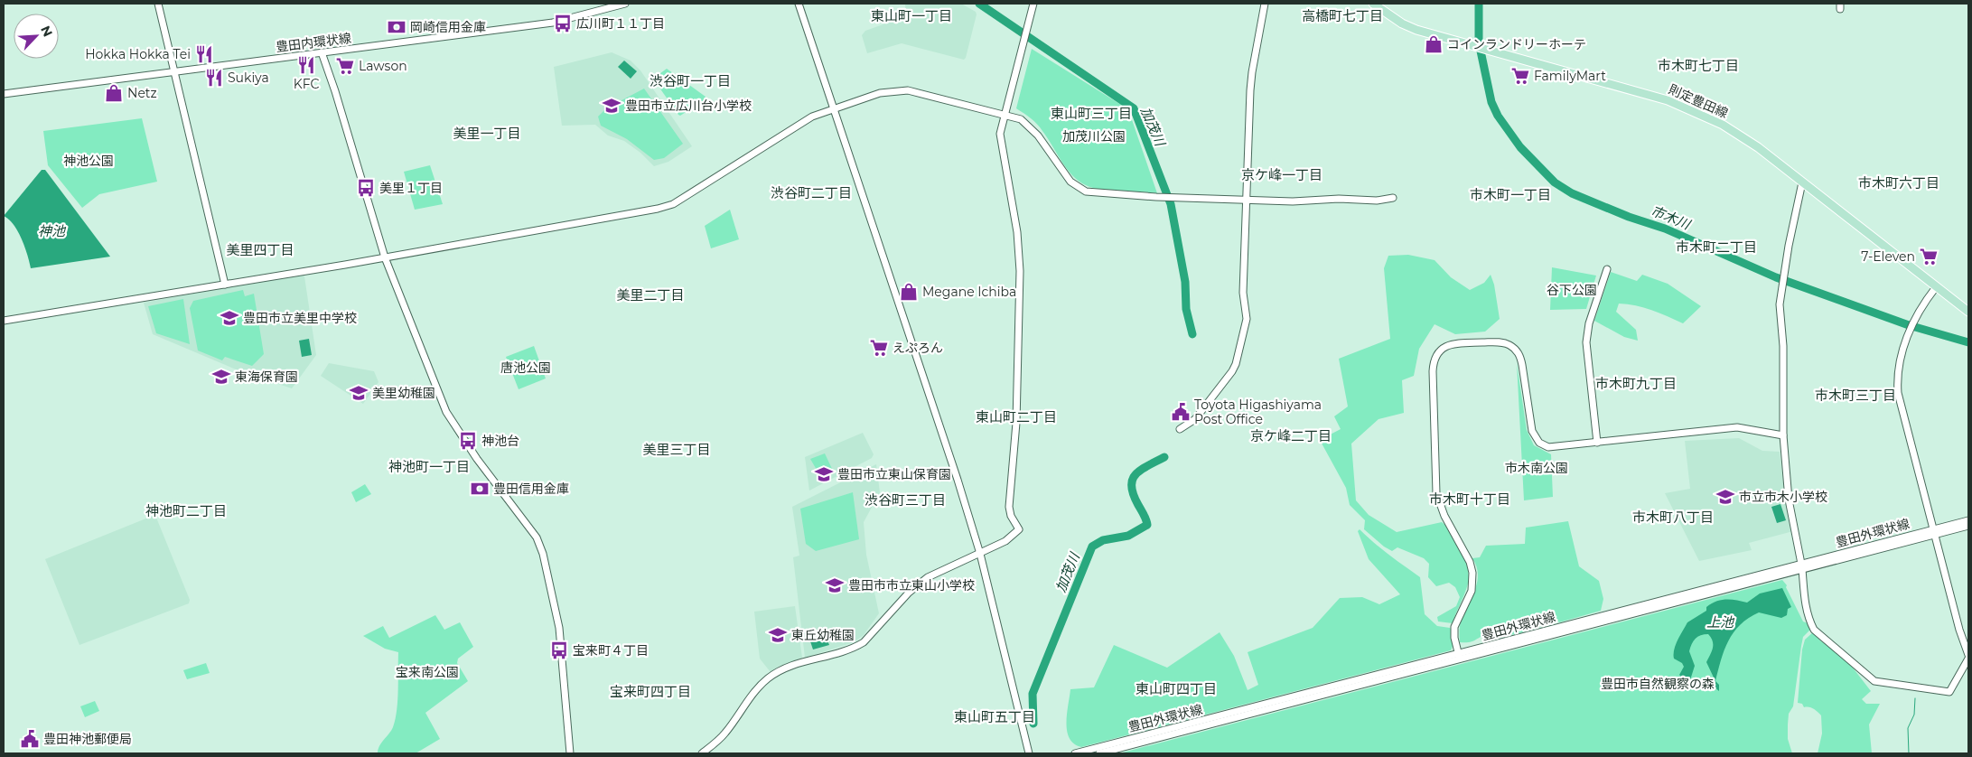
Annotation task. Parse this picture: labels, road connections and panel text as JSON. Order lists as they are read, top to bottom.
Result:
{
  "streets": {
    "main road": ["則定豊田線"],
    "street": ["豊田内環状線", "豊田外環状線"]
  },
  "districts": [
    "東山町一丁目",
    "高橋町七丁目",
    "市木町七丁目",
    "渋谷町一丁目",
    "東山町三丁目",
    "美里一丁目",
    "京ケ峰一丁目",
    "市木町六丁目",
    "渋谷町二丁目",
    "市木町一丁目",
    "市木町二丁目",
    "美里四丁目",
    "美里二丁目",
    "市木町九丁目",
    "市木町三丁目",
    "東山町二丁目",
    "京ケ峰二丁目",
    "美里三丁目",
    "神池町一丁目",
    "市木町十丁目",
    "渋谷町三丁目",
    "神池町二丁目",
    "市木町八丁目",
    "東山町四丁目",
    "宝来町四丁目",
    "東山町五丁目"
  ],
  "water": [
    "加茂川",
    "市木川",
    "神池",
    "上池"
  ],
  "parks": [
    "加茂川公園",
    "神池公園",
    "谷下公園",
    "唐池公園",
    "市木南公園",
    "宝来南公園",
    "豊田市自然観察の森"
  ],
  "places": {
    "bus stop": [
      "広川町１１丁目",
      "美里１丁目",
      "神池台",
      "宝来町４丁目"
    ],
    "bank": ["岡崎信用金庫", "豊田信用金庫"],
    "shop": ["コインランドリーホーテ", "Netz", "Megane Ichiba"],
    "restaurant": ["Hokka Hokka Tei", "KFC", "Sukiya"],
    "supermarket": [
      "Lawson",
      "FamilyMart",
      "7-Eleven",
      "えぷろん"
    ],
    "school or university": [
      "豊田市立広川台小学校",
      "豊田市立美里中学校",
      "東海保育園",
      "美里幼稚園",
      "豊田市立東山保育園",
      "市立市木小学校",
      "豊田市市立東山小学校",
      "東丘幼稚園"
    ],
    "public building": ["Toyota Higashiyama Post Office", "豊田神池郵便局"]
  },
  "north": "top right"
}
